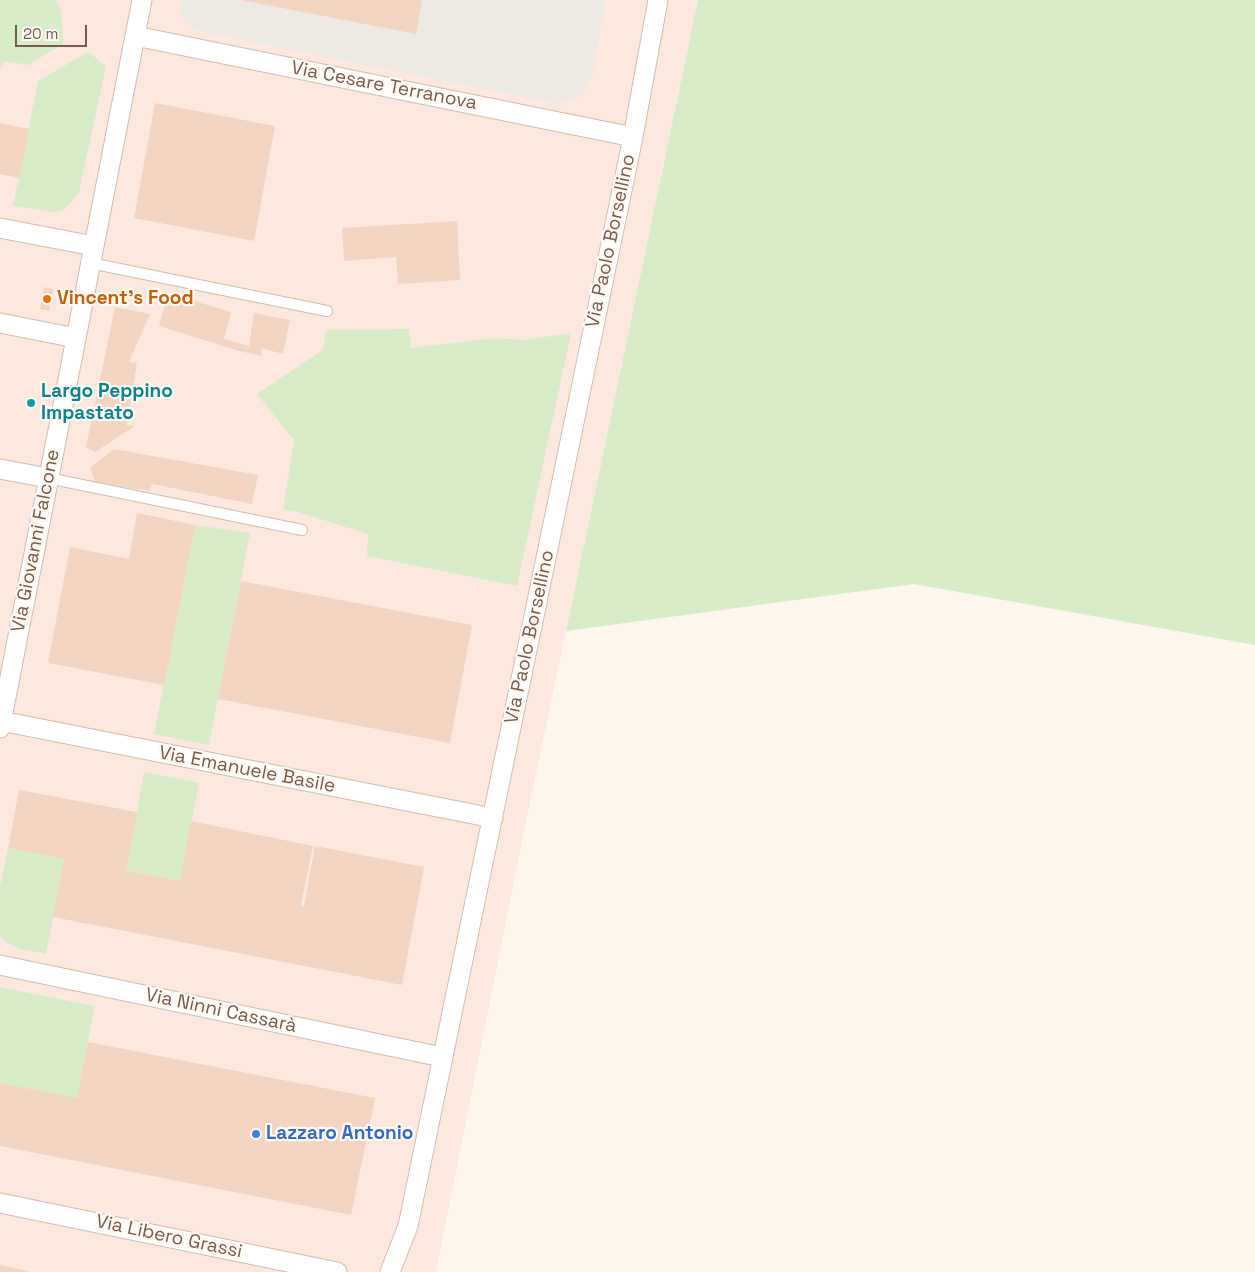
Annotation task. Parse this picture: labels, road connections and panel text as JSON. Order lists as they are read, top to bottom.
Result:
{
  "streets": {
    "street": [
      "Via Cesare Terranova",
      "Via Paolo Borsellino",
      "Via Giovanni Falcone",
      "Via Emanuele Basile",
      "Via Ninni Cassarà",
      "Via Libero Grassi"
    ]
  },
  "crossings": [
    ["Via Cesare Terranova", "Via Paolo Borsellino"],
    ["Via Cesare Terranova", "Via Giovanni Falcone"],
    ["Via Paolo Borsellino", "Via Emanuele Basile"],
    ["Via Paolo Borsellino", "Via Ninni Cassarà"],
    ["Via Giovanni Falcone", "Via Emanuele Basile"]
  ],
  "places": ["Vincent's Food", "Largo Peppino Impastato", "Lazzaro Antonio"],
  "scale_bar": "20 m"
}
